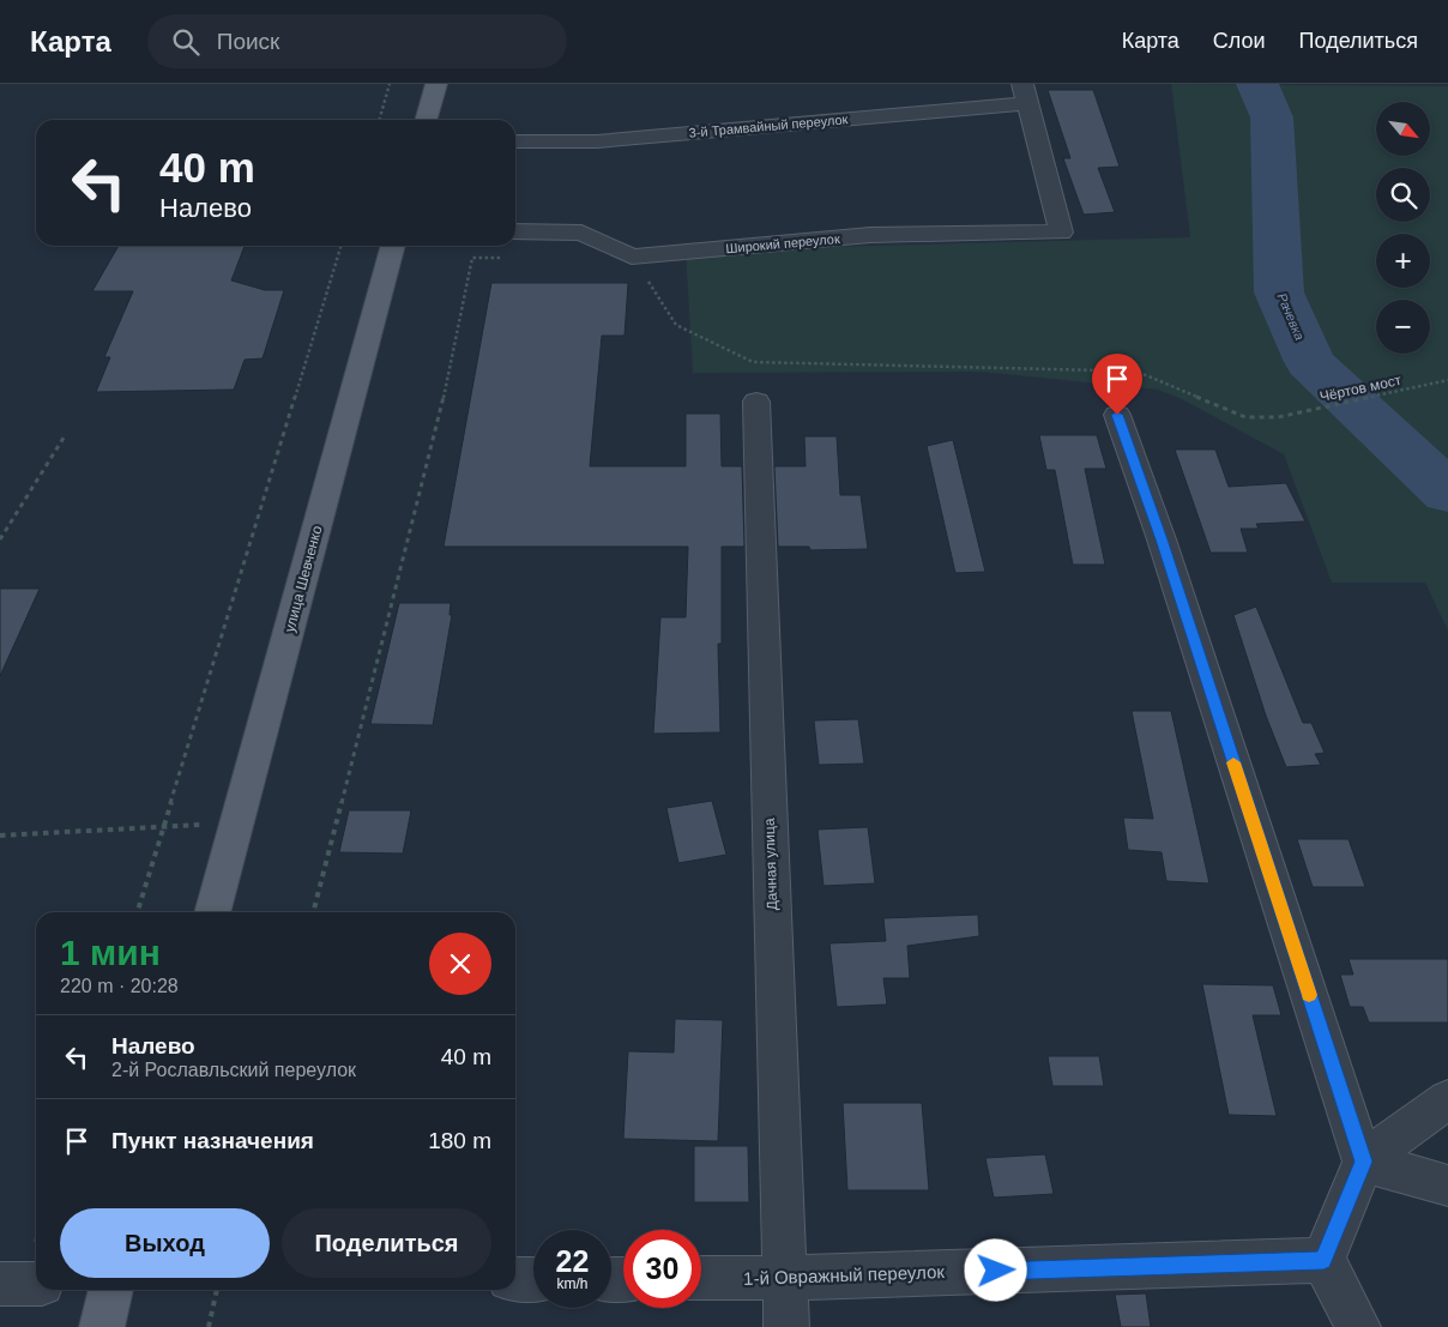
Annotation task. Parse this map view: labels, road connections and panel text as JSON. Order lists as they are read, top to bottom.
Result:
{
  "streets": {
    "main road": ["улица Шевченко"],
    "street": [
      "3-й Трамвайный переулок",
      "Широкий переулок",
      "Дачная улица",
      "1-й Овражный переулок"
    ],
    "path": ["Чёртов мост"]
  },
  "crossings": [
    ["3-й Трамвайный переулок", "Широкий переулок"],
    ["Широкий переулок", "Чёртов мост"],
    ["Дачная улица", "1-й Овражный переулок"]
  ],
  "water": ["Рачевка"],
  "north": "bottom right",
  "page": {
    "header": "Карта",
    "search": "Поиск",
    "nav": ["Карта", "Слои", "Поделиться"],
    "map_buttons": ["+", "−"],
    "turn": ["40 m", "Налево"],
    "heading": ["1 мин", "220 m · 20:28"],
    "list": [
      {
        "name": "Налево",
        "note": "2-й Рославльский переулок",
        "value": "40 m"
      },
      {
        "name": "Пункт назначения",
        "value": "180 m"
      }
    ],
    "buttons": ["Выход", "Поделиться"],
    "speed": "22 km/h",
    "limit": "30"
  }
}
